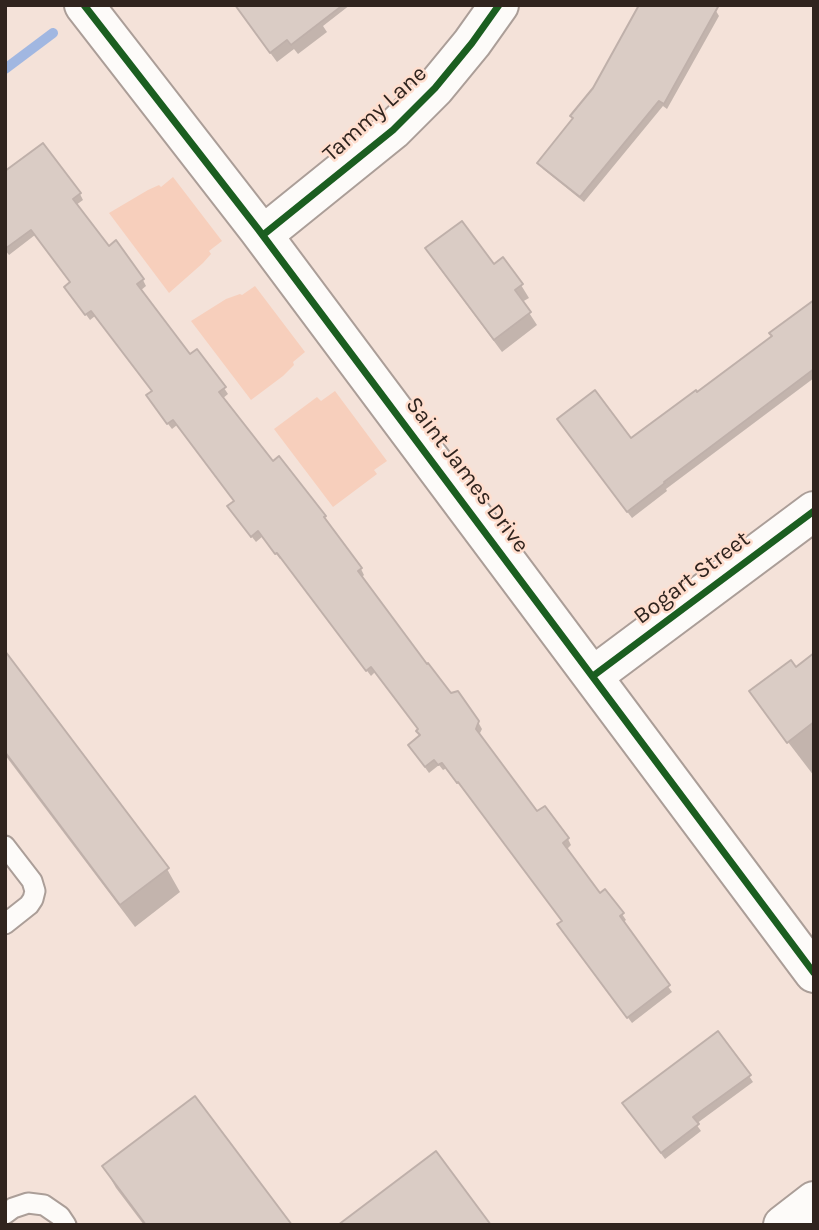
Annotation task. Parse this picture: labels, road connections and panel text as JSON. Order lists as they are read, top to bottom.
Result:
{
  "streets": {
    "street": ["Tammy Lane", "Saint James Drive", "Bogart Street"]
  },
  "crossings": [
    ["Tammy Lane", "Saint James Drive"],
    ["Saint James Drive", "Bogart Street"]
  ]
}
